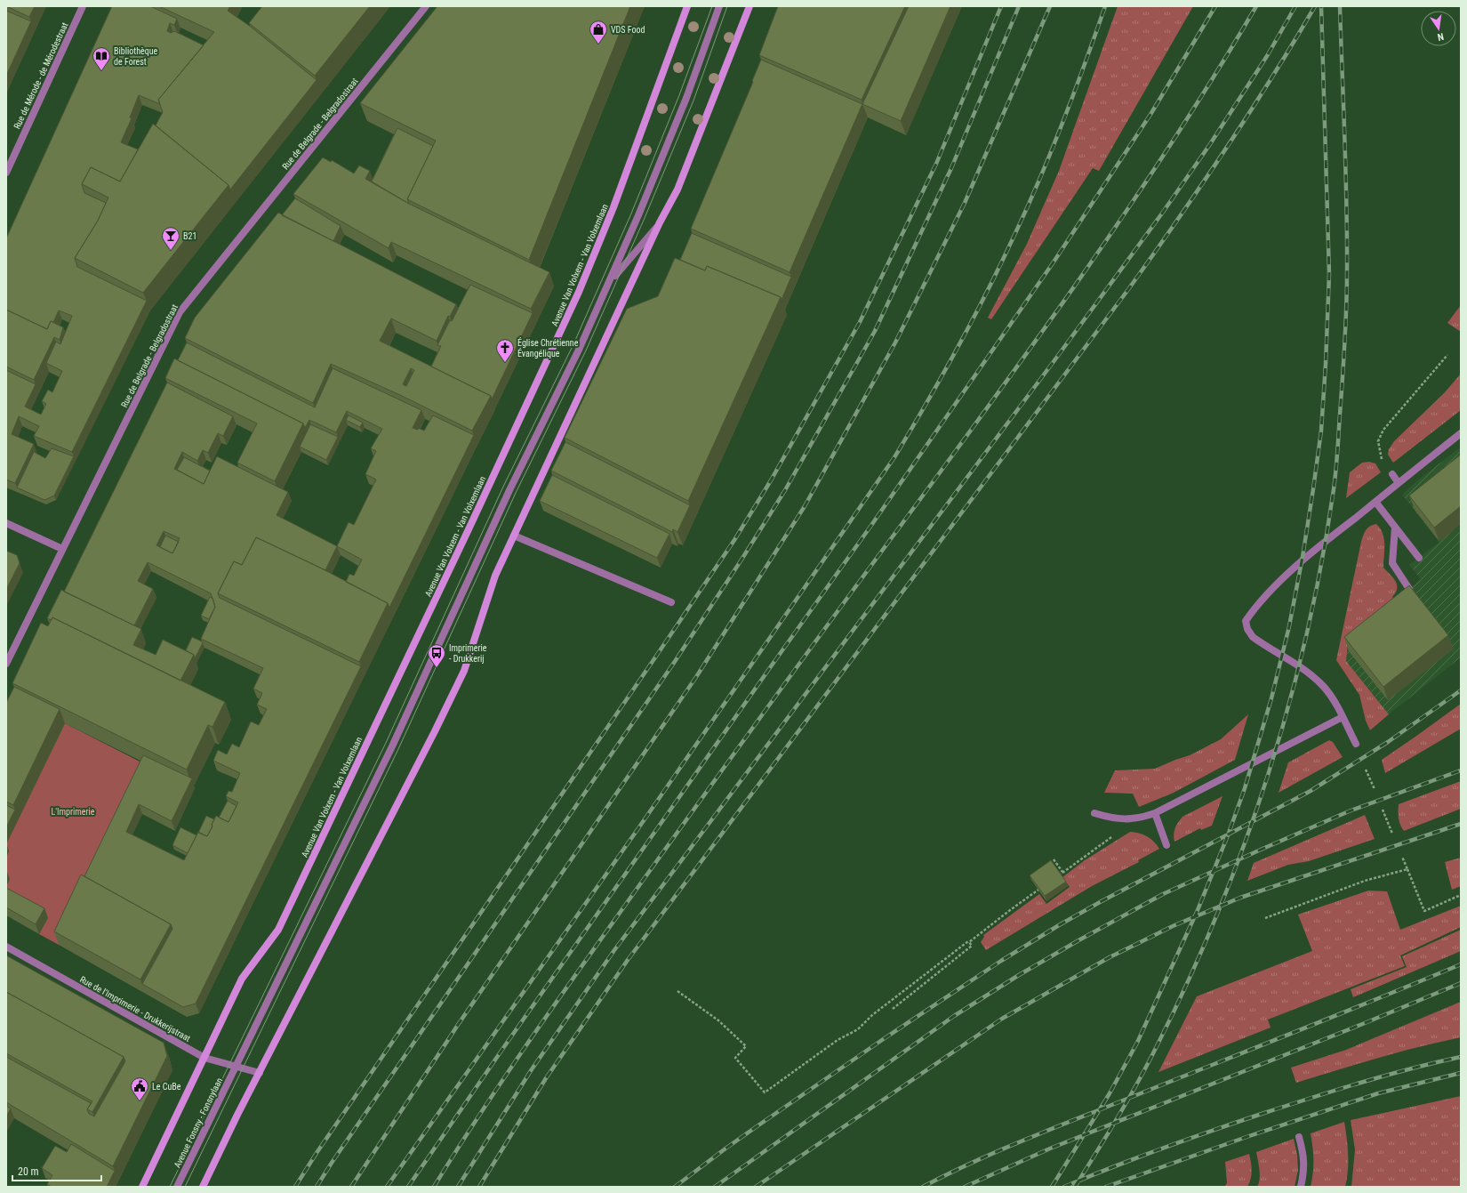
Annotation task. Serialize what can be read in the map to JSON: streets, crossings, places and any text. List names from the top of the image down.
{
  "streets": {
    "main road": ["Avenue Van Volxem - Van Volxemlaan"],
    "street": [
      "Rue de Mérode - de Mérodestraat",
      "Rue de Belgrade - Belgradostraat",
      "Rue de l'Imprimerie - Drukkerijstraat",
      "Avenue Fonsny - Fonsnylaan"
    ]
  },
  "crossings": [
    ["Avenue Van Volxem - Van Volxemlaan", "Rue de l'Imprimerie - Drukkerijstraat"],
    ["Rue de l'Imprimerie - Drukkerijstraat", "Avenue Fonsny - Fonsnylaan"]
  ],
  "parks": ["L'Imprimerie"],
  "places": {
    "shop": ["VDS Food"],
    "library": ["Bibliothèque de Forest"],
    "bar": ["B21"],
    "church": ["Église Chrétienne Évangélique"],
    "bus stop": ["Imprimerie - Drukkerij"],
    "public building": ["Le CuBe"]
  },
  "scale_bar": "20 m",
  "north": "bottom"
}
